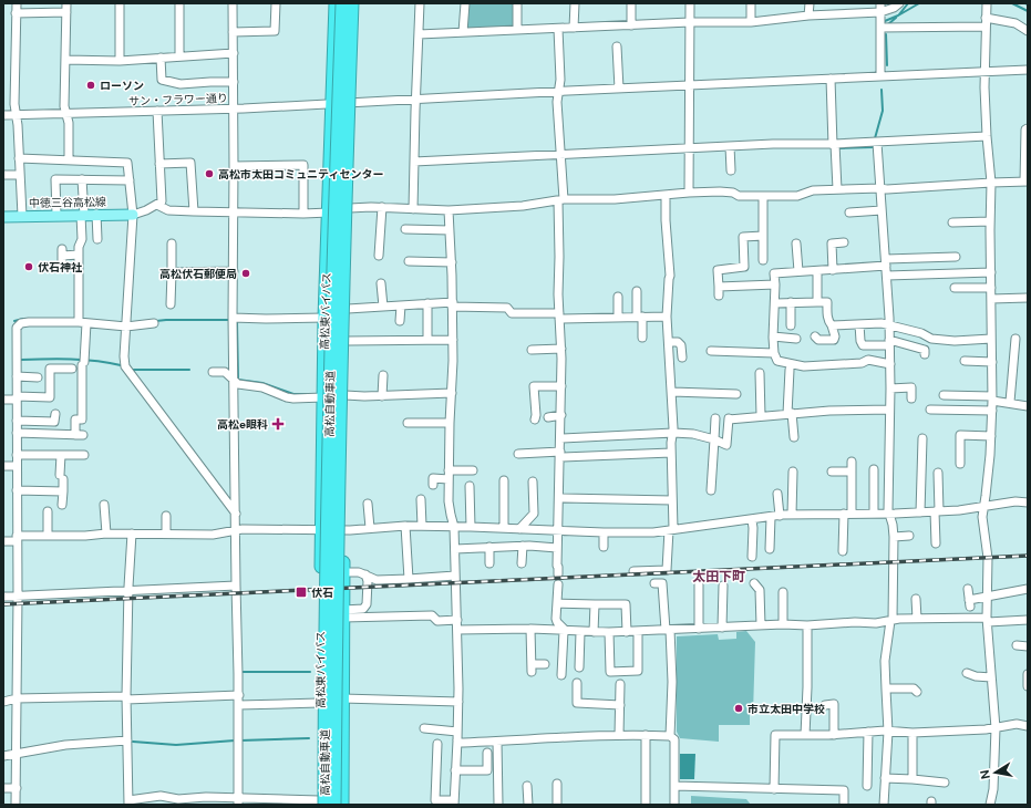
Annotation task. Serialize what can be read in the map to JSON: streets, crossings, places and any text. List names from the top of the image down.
{
  "streets": {
    "highway": ["高松東バイパス", "高松自動車道"],
    "main road": ["中徳三谷高松線"],
    "street": ["サン・フラワー通り"]
  },
  "crossings": [
    ["サン・フラワー通り", "高松東バイパス"],
    ["高松東バイパス", "高松自動車道"]
  ],
  "districts": ["太田下町"],
  "places": {
    "other": [
      "ローソン",
      "高松市太田コミュニティセンター",
      "伏石神社",
      "高松伏石郵便局",
      "市立太田中学校"
    ],
    "health": ["高松e眼科"],
    "transit": ["伏石"]
  },
  "north": "left"
}
